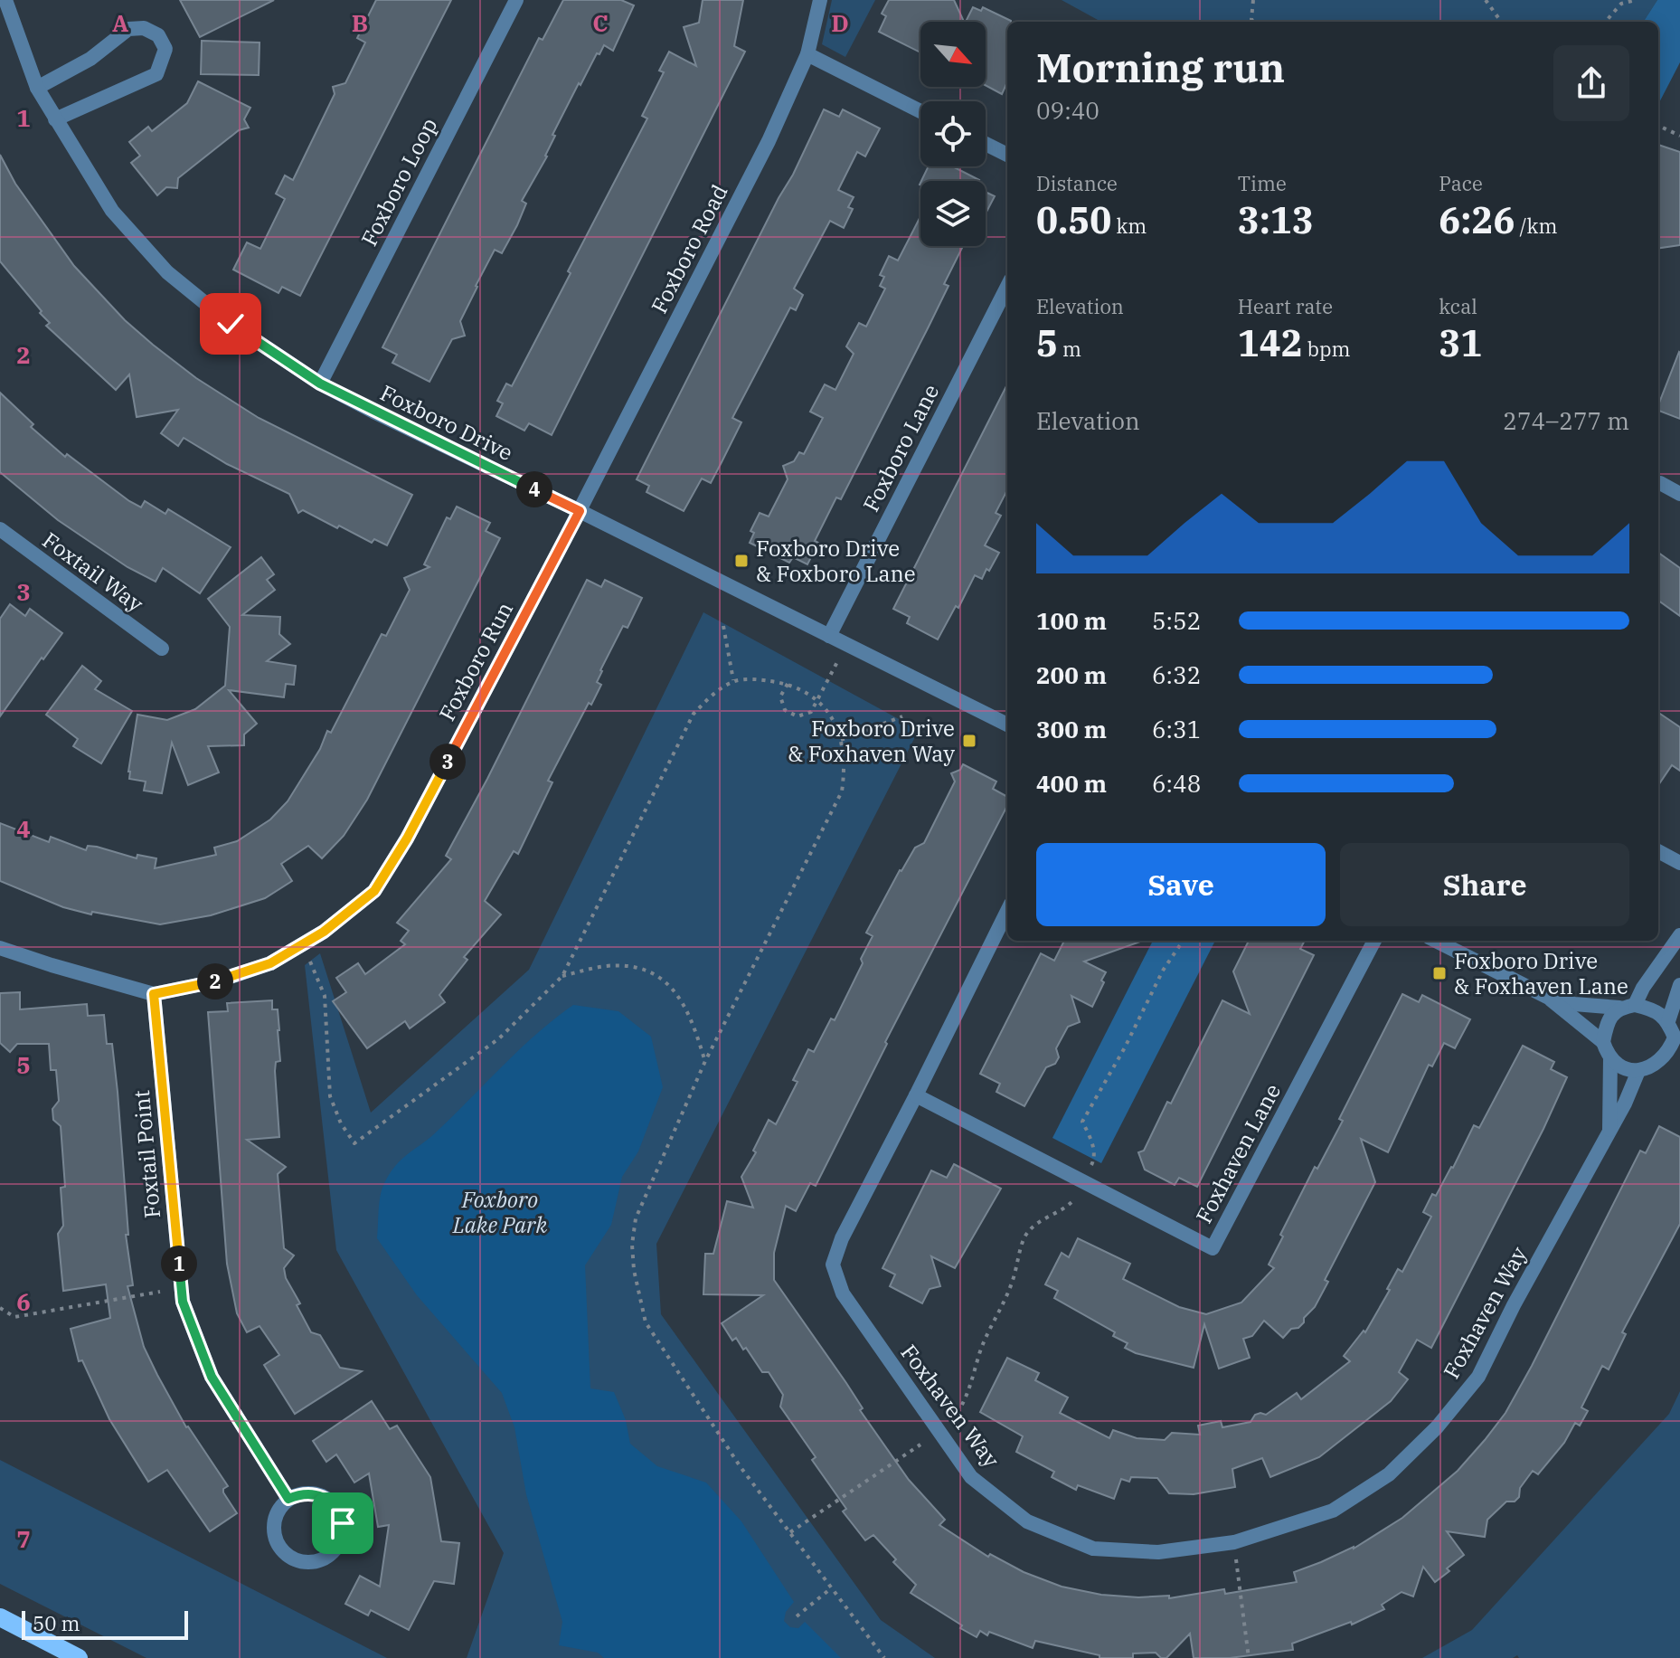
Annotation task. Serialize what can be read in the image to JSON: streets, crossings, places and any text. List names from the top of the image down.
{
  "streets": {
    "street": [
      "Foxboro Loop",
      "Foxboro Road",
      "Foxboro Drive",
      "Foxboro Lane",
      "Foxtail Way",
      "Foxboro Run",
      "Foxhaven Lane",
      "Foxtail Point",
      "Foxhaven Way"
    ]
  },
  "crossings": [
    ["Foxboro Loop", "Foxboro Drive"],
    ["Foxboro Road", "Foxboro Drive"],
    ["Foxboro Road", "Foxboro Run"],
    ["Foxboro Drive", "Foxboro Lane"],
    ["Foxboro Drive", "Foxboro Run"],
    ["Foxboro Run", "Foxtail Point"],
    ["Foxhaven Lane", "Foxhaven Way"]
  ],
  "parks": ["Foxboro Lake Park"],
  "places": {
    "transit": ["Foxboro Drive & Foxboro Lane", "Foxboro Drive & Foxhaven Way", "Foxboro Drive & Foxhaven Lane"]
  },
  "scale_bar": "50 m",
  "north": "bottom right",
  "page": {
    "heading": ["Morning run", "09:40"],
    "stats": [
      ["Distance", "0.50 km"],
      ["Time", "3:13"],
      ["Pace", "6:26 /km"],
      ["Elevation", "5 m"],
      ["Heart rate", "142 bpm"],
      ["kcal", "31"]
    ],
    "chart": ["Elevation", "274–277 m"],
    "pins": [
      "4",
      "3",
      "2",
      "1"
    ],
    "list": [
      {
        "name": "100 m",
        "note": "5:52"
      },
      {
        "name": "200 m",
        "note": "6:32"
      },
      {
        "name": "300 m",
        "note": "6:31"
      },
      {
        "name": "400 m",
        "note": "6:48"
      }
    ],
    "buttons": ["Save", "Share"],
    "scale": "50 m"
  },
  "grid": {
    "columns": [
      "A",
      "B",
      "C",
      "D"
    ],
    "rows": [
      "1",
      "2",
      "3",
      "4",
      "5",
      "6",
      "7"
    ]
  }
}
